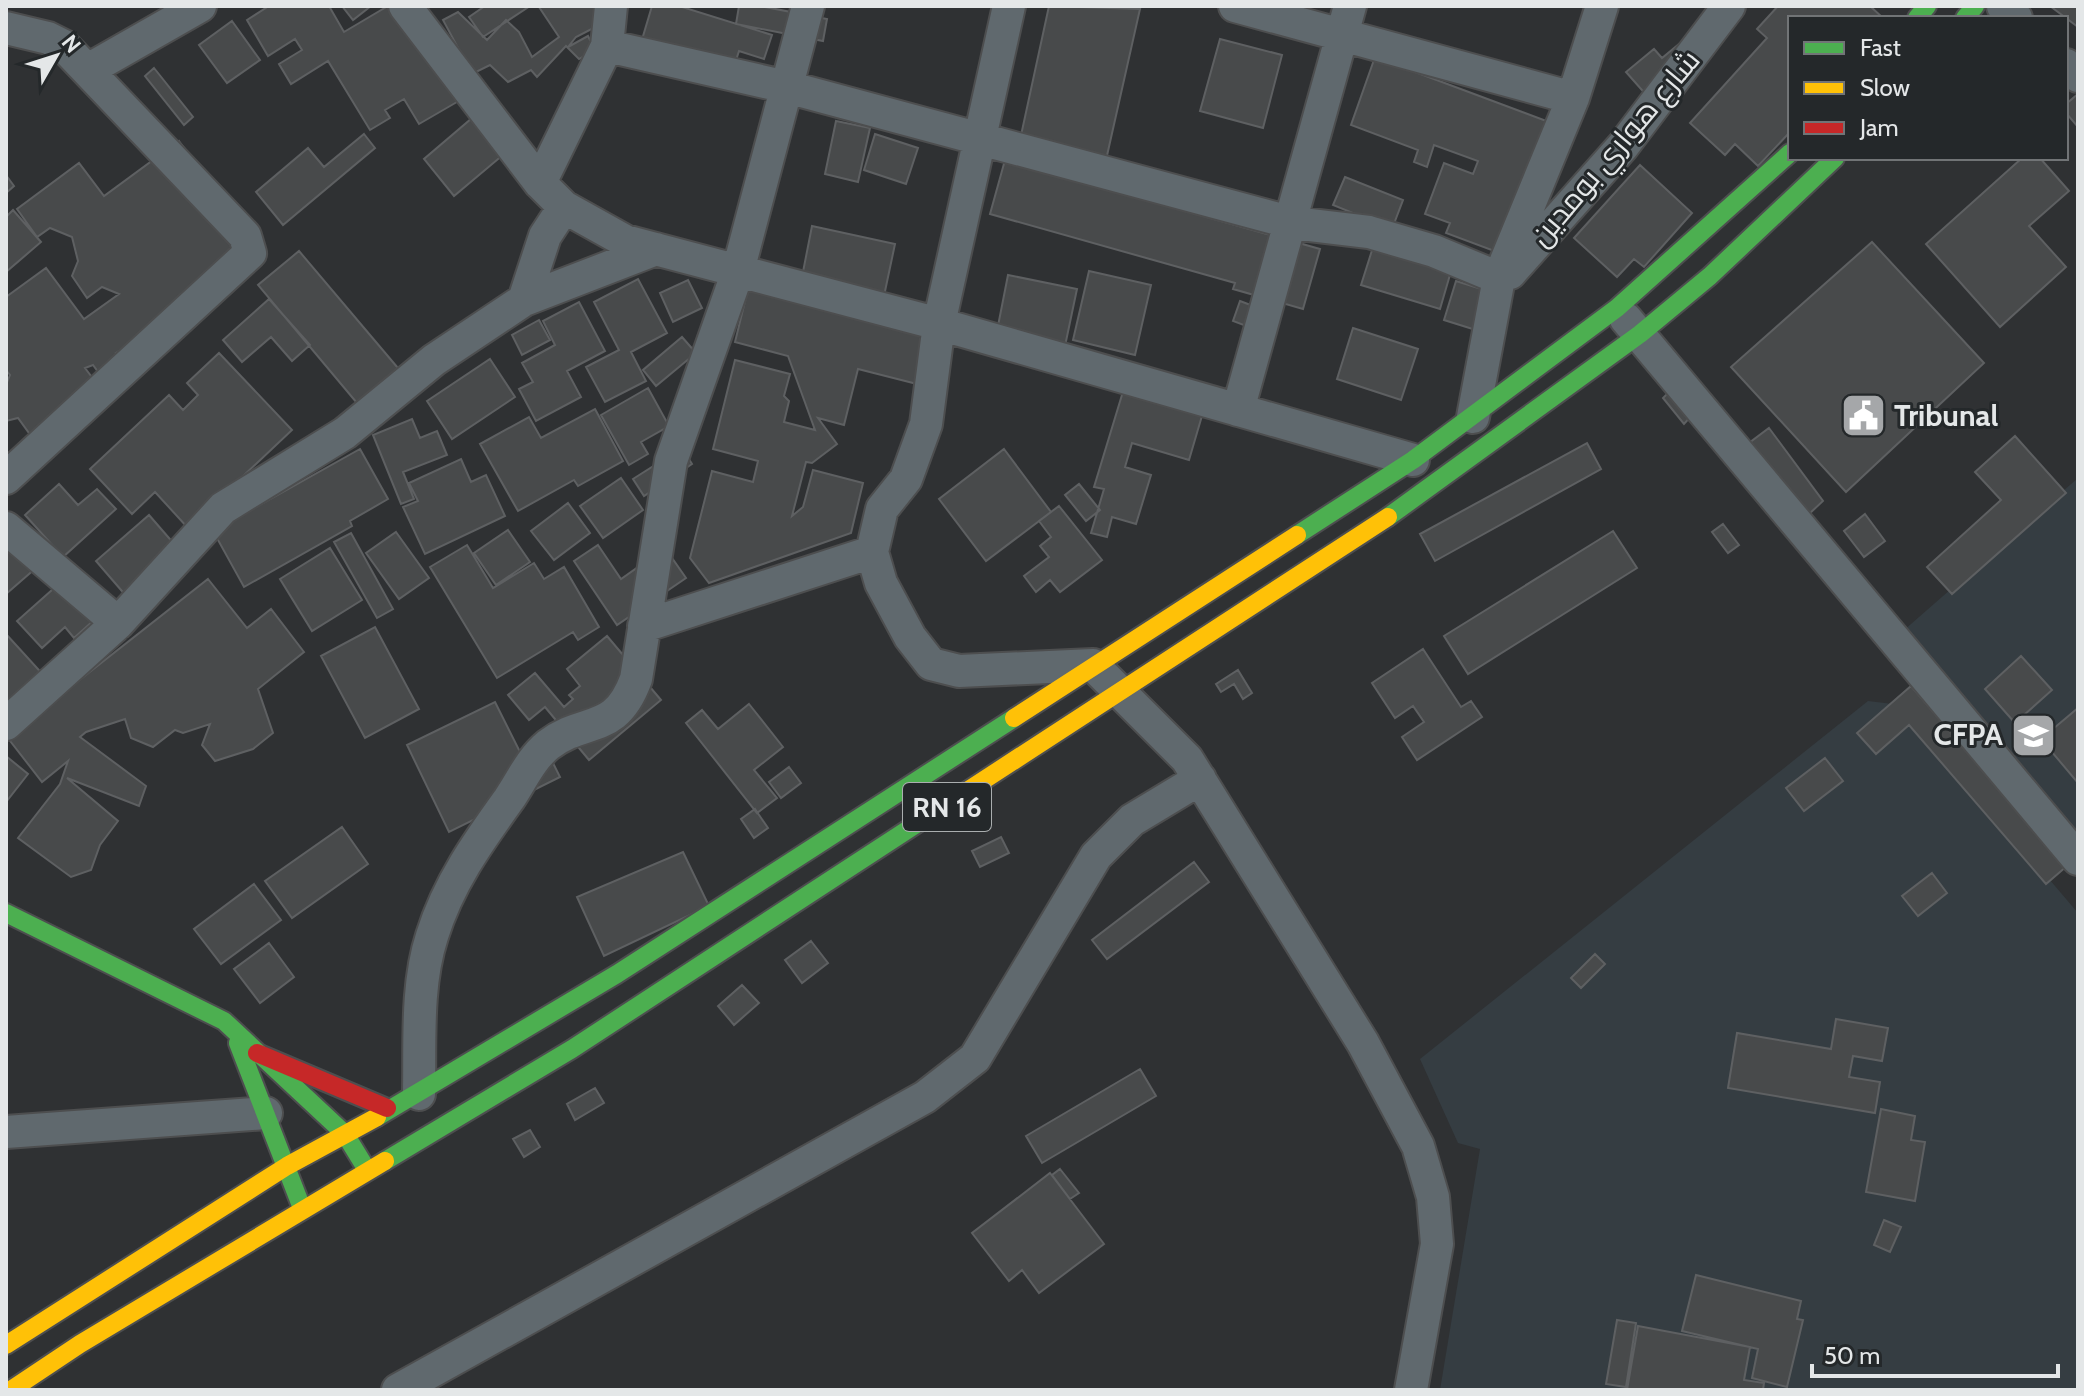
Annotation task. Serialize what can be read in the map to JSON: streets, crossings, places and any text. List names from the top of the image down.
{
  "streets": {
    "main road": ["RN 16"],
    "street": ["شارع هواري بومدين"]
  },
  "places": {
    "public building": ["Tribunal"],
    "school or university": ["CFPA"]
  },
  "legend": ["Fast", "Slow", "Jam"],
  "scale_bar": "50 m",
  "north": "top right"
}
